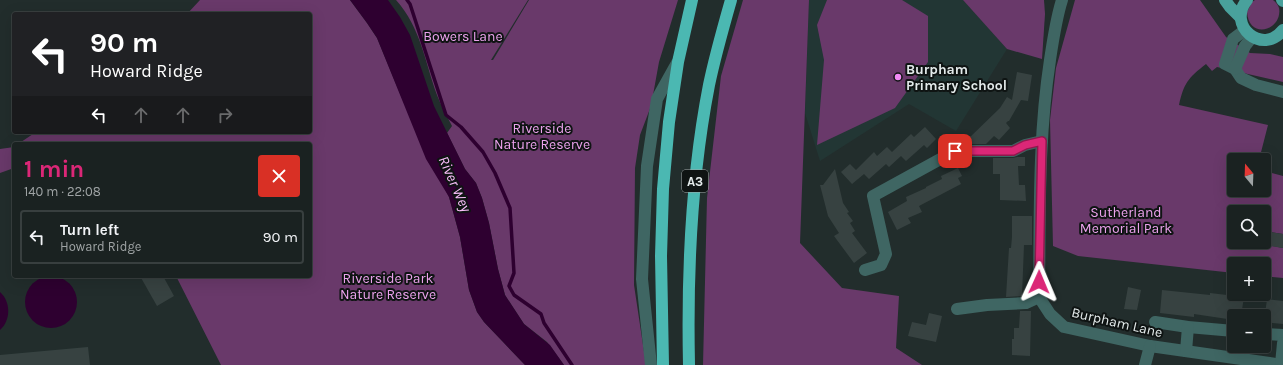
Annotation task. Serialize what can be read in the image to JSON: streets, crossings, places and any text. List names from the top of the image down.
{
  "streets": {
    "highway": ["A3"],
    "street": ["Burpham Lane"]
  },
  "water": ["River Wey"],
  "parks": [
    "Bowers Lane",
    "Riverside Nature Reserve",
    "Sutherland Memorial Park",
    "Riverside Park Nature Reserve"
  ],
  "places": ["Burpham Primary School"],
  "north": "top",
  "page": {
    "turn": ["90 m", "Howard Ridge"],
    "heading": ["1 min", "140 m · 22:08"],
    "map_buttons": ["+", "−"],
    "list": [
      {
        "name": "Turn left",
        "note": "Howard Ridge",
        "value": "90 m"
      }
    ]
  }
}
